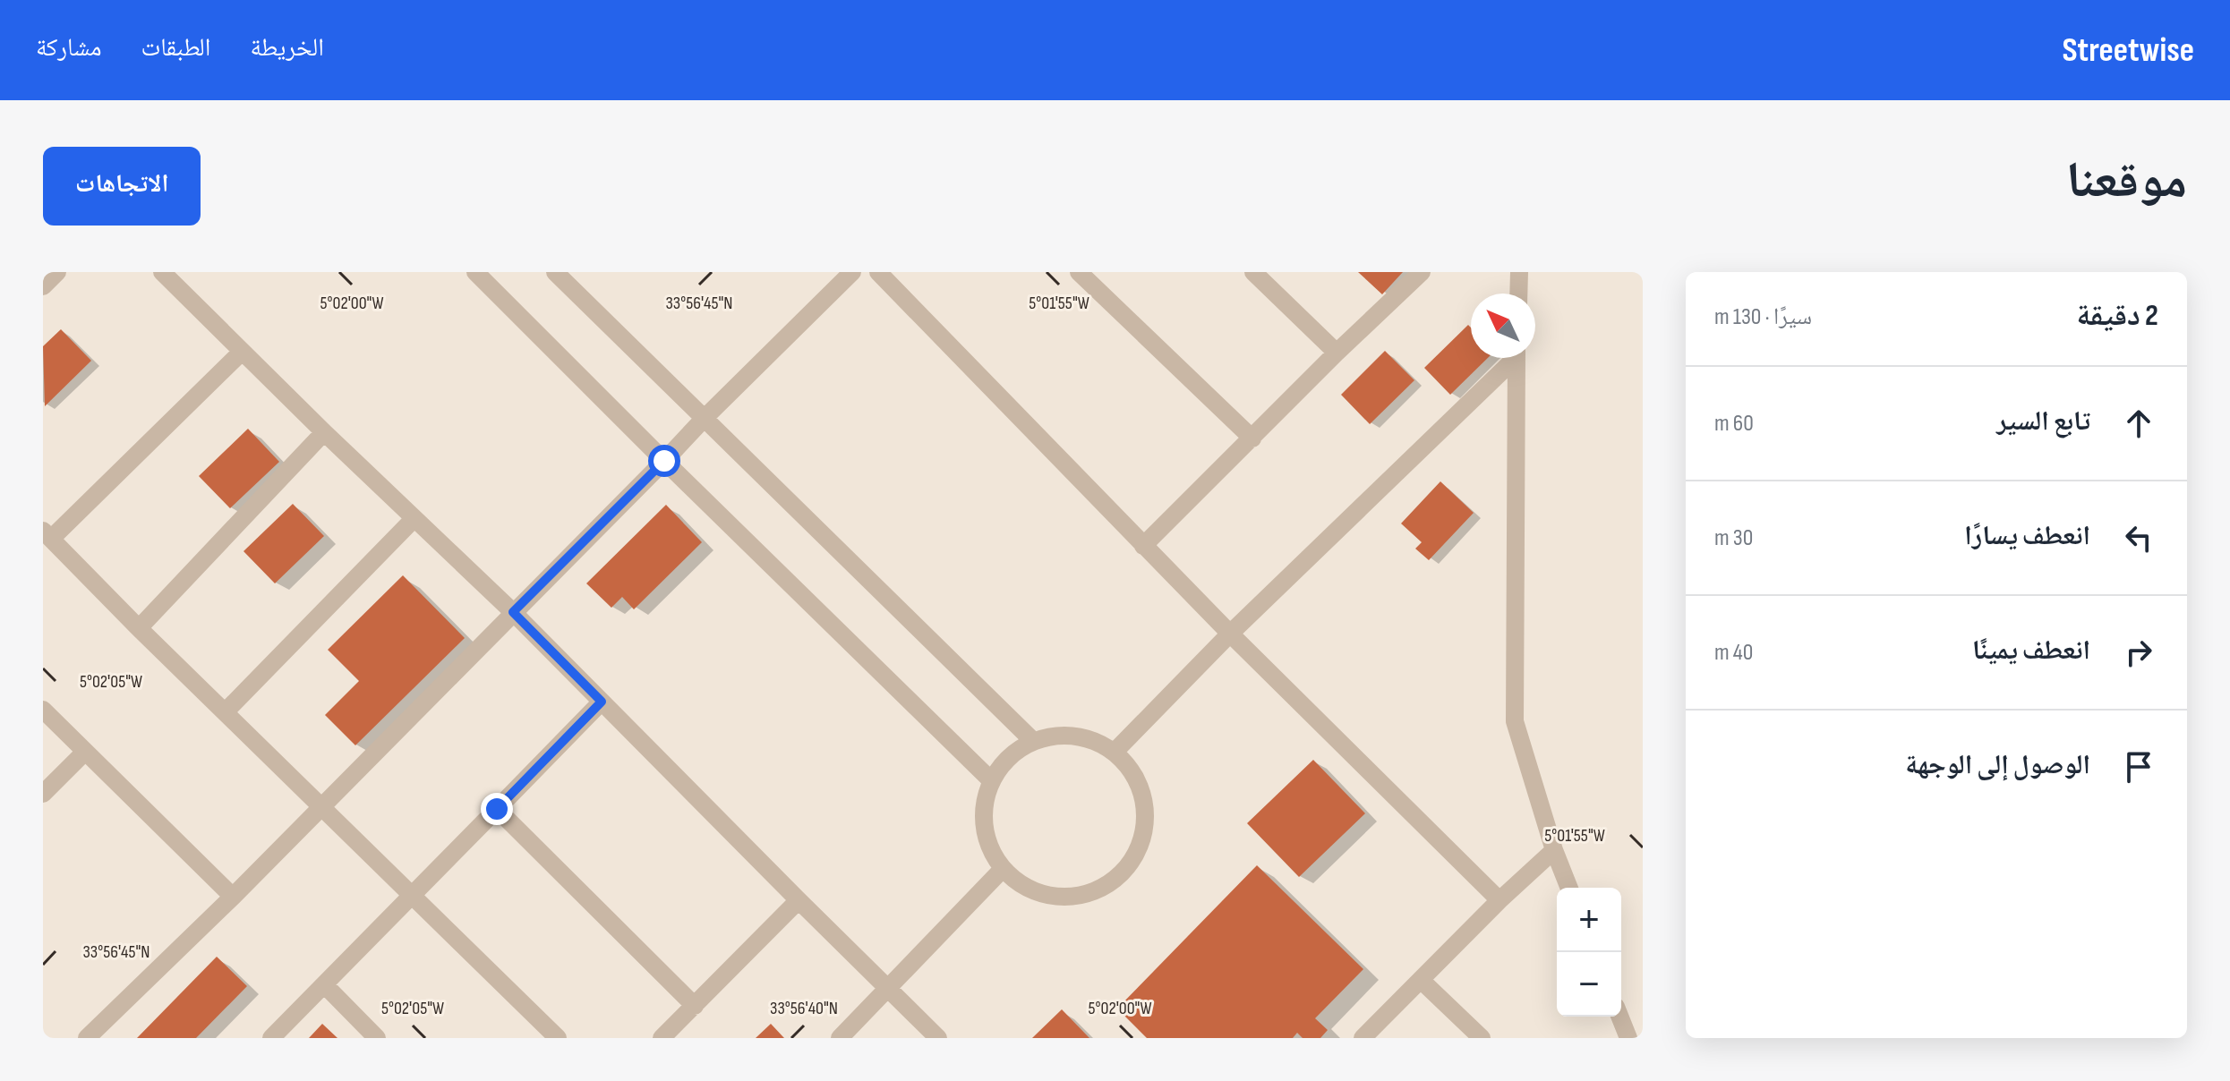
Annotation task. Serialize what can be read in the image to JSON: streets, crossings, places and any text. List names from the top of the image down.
{
  "north": "top left",
  "page": {
    "header": "Streetwise",
    "nav": ["الخريطة", "الطبقات", "مشاركة"],
    "title": "موقعنا",
    "buttons": "الاتجاهات",
    "heading": ["2 دقيقة", "سيرًا · 130 m"],
    "list": [
      ["تابع السير", "60 m"],
      ["انعطف يسارًا", "30 m"],
      ["انعطف يمينًا", "40 m"],
      "الوصول إلى الوجهة"
    ],
    "map_buttons": ["+", "−"]
  },
  "coordinates": [
    "5°02'00\"W",
    "5°01'55\"W",
    "33°56'45\"N",
    "5°02'05\"W",
    "33°56'40\"N"
  ]
}
